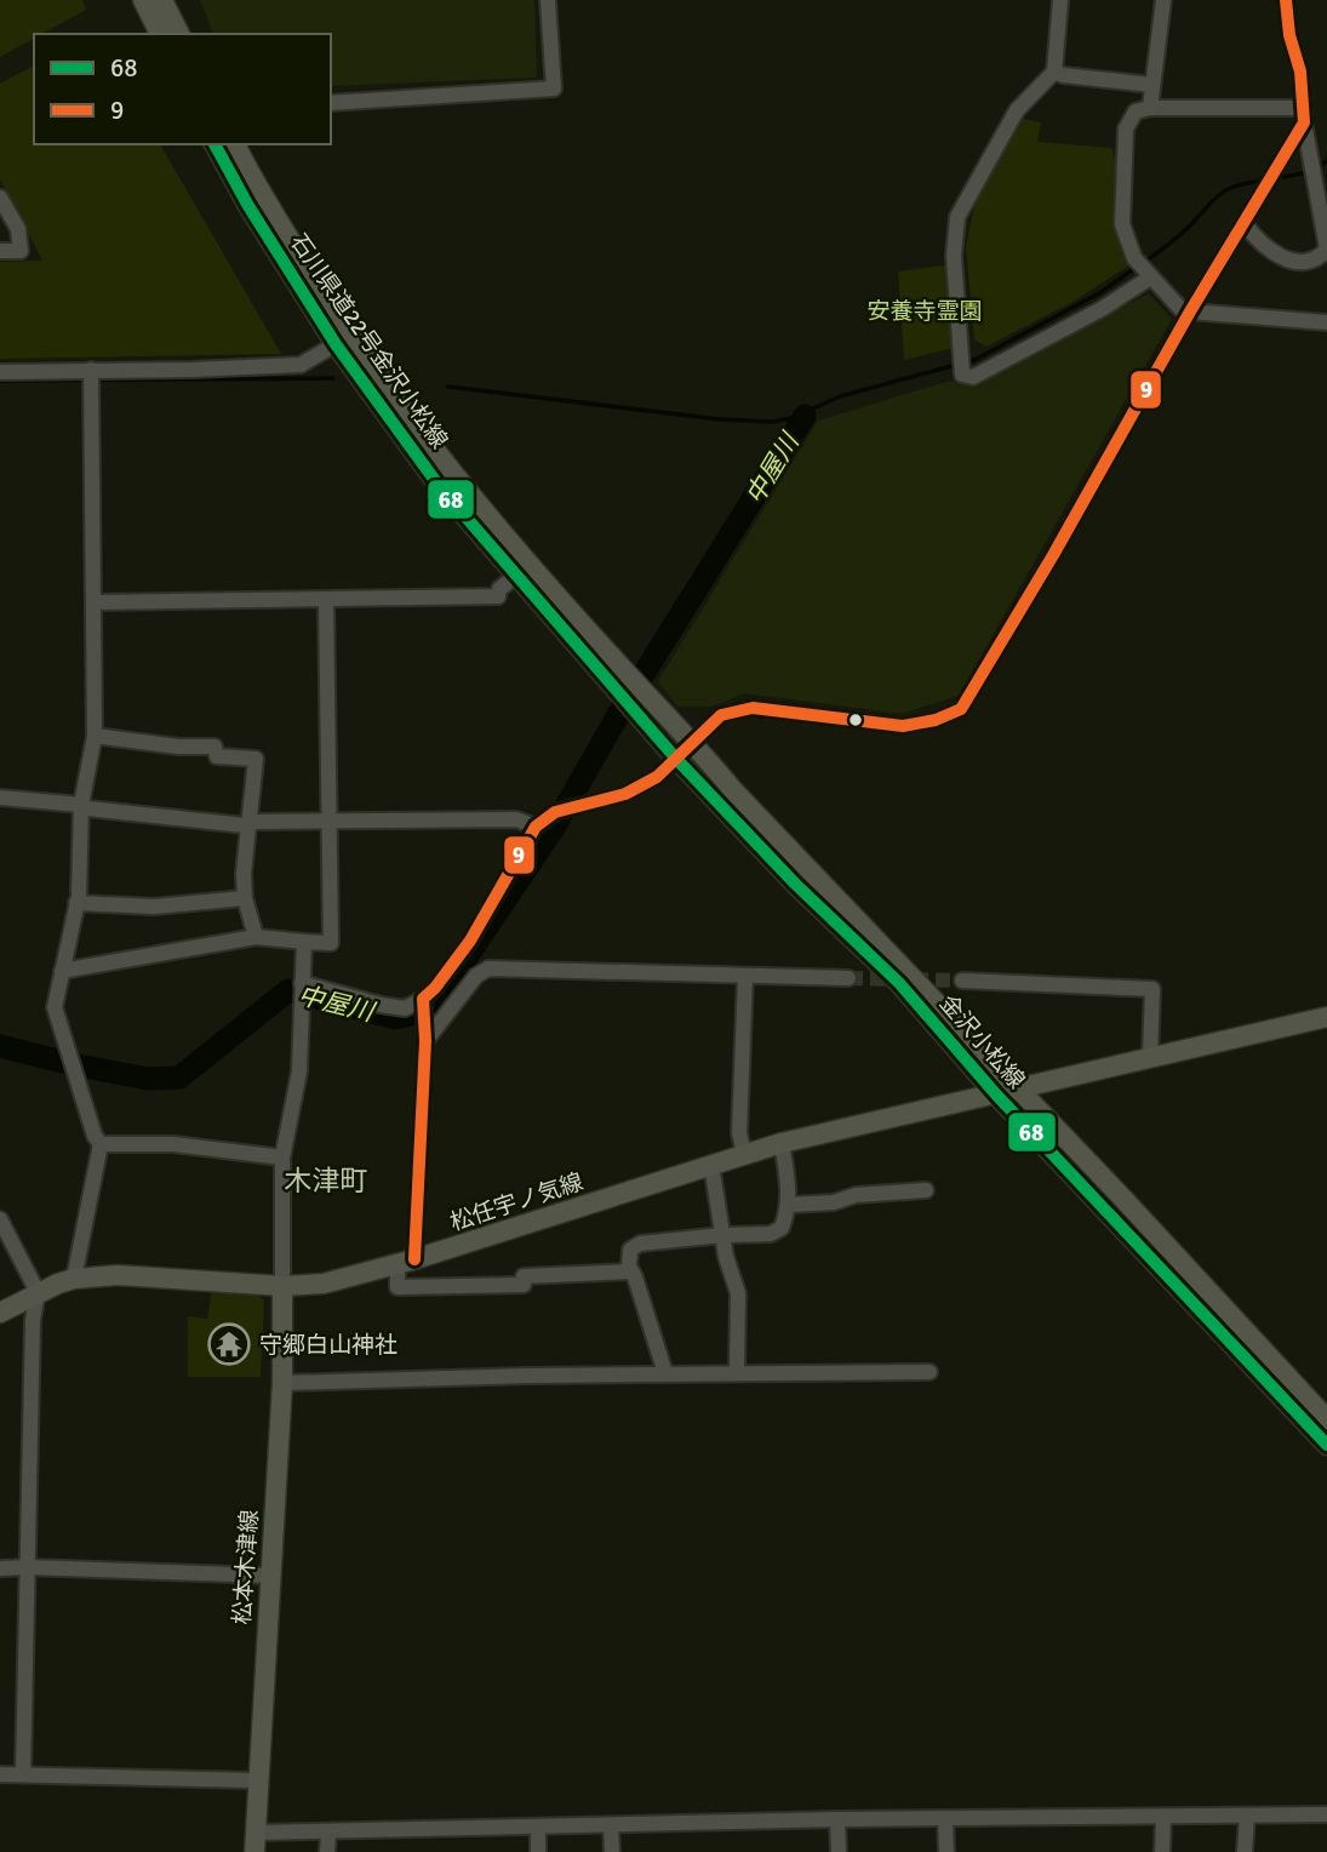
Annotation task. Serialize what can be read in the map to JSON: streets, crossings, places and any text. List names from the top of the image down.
{
  "streets": {
    "main road": [
      "石川県道22号金沢小松線",
      "金沢小松線",
      "松任宇ノ気線",
      "松本木津線"
    ]
  },
  "crossings": [
    ["石川県道22号金沢小松線", "金沢小松線"],
    ["金沢小松線", "松任宇ノ気線"],
    ["松任宇ノ気線", "松本木津線"]
  ],
  "districts": ["木津町"],
  "water": ["中屋川"],
  "parks": ["安養寺霊園"],
  "places": {
    "temple": ["守郷白山神社"]
  },
  "lines": ["transit line 9", "transit line 68"],
  "legend": ["68", "9"]
}
